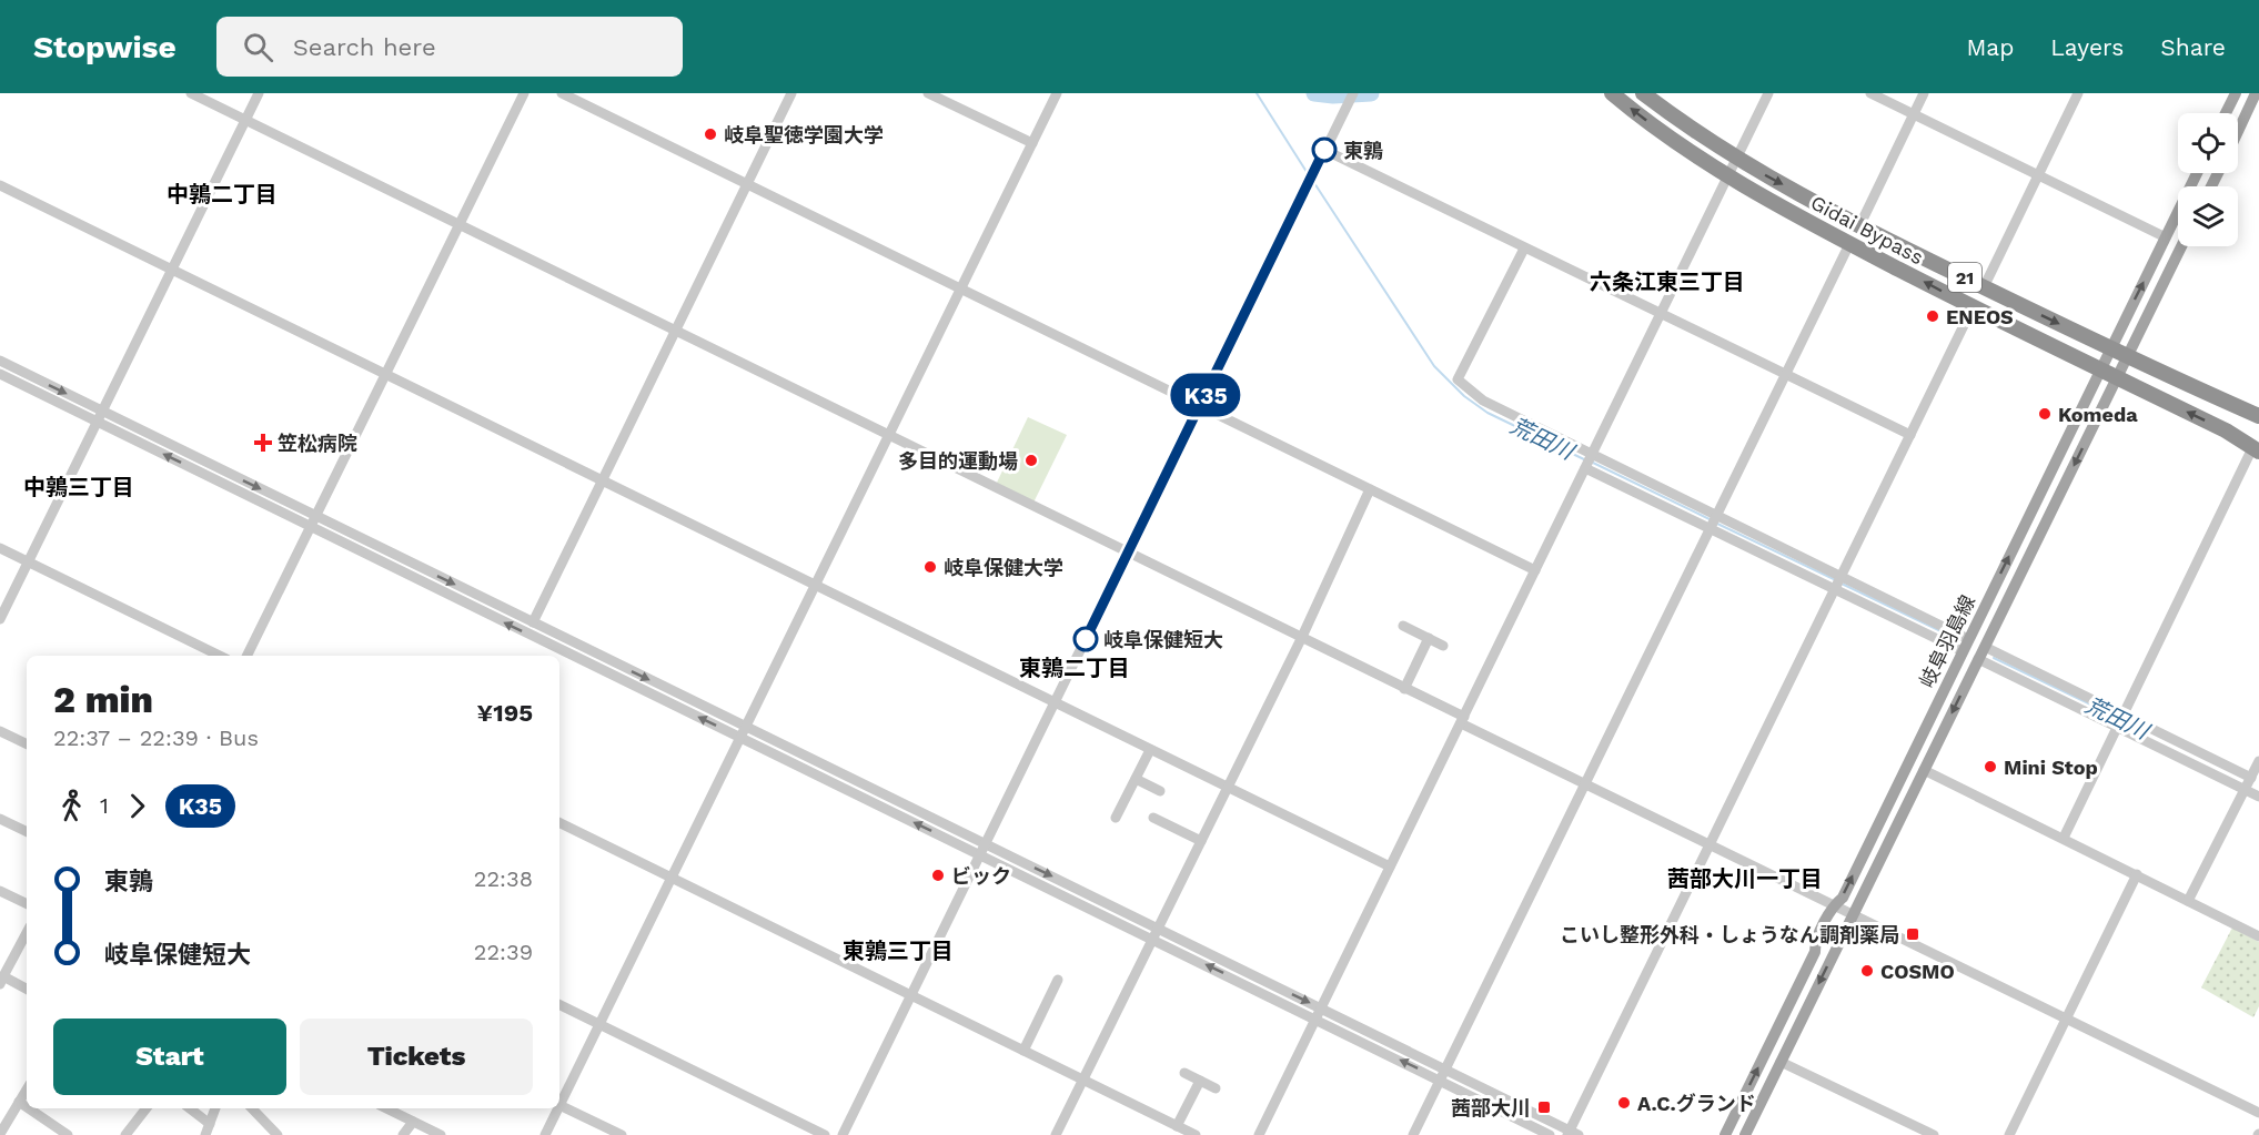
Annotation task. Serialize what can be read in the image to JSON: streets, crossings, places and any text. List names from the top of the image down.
{
  "streets": {
    "highway": ["Gidai Bypass", "21"],
    "main road": ["岐阜羽島線"]
  },
  "crossings": [
    ["Gidai Bypass", "岐阜羽島線"]
  ],
  "districts": [
    "中鶉二丁目",
    "六条江東三丁目",
    "中鶉三丁目",
    "東鶉二丁目",
    "茜部大川一丁目",
    "東鶉三丁目"
  ],
  "water": ["荒田川"],
  "places": {
    "other": [
      "岐阜聖徳学園大学",
      "東鶉",
      "ENEOS",
      "Komeda",
      "多目的運動場",
      "岐阜保健大学",
      "岐阜保健短大",
      "Mini Stop",
      "ビック",
      "COSMO",
      "A.C.グランド"
    ],
    "health": ["笠松病院"],
    "transit": ["こいし整形外科・しょうなん調剤薬局", "茜部大川"]
  },
  "lines": ["bus line K35"],
  "page": {
    "header": "Stopwise",
    "search": "Search here",
    "nav": ["Map", "Layers", "Share"],
    "on_map": "K35",
    "heading": ["2 min", "22:37 – 22:39 · Bus", "¥195"],
    "legs": ["1", "K35"],
    "list": [
      {
        "name": "東鶉",
        "value": "22:38"
      },
      {
        "name": "岐阜保健短大",
        "value": "22:39"
      }
    ],
    "buttons": ["Start", "Tickets"]
  }
}
